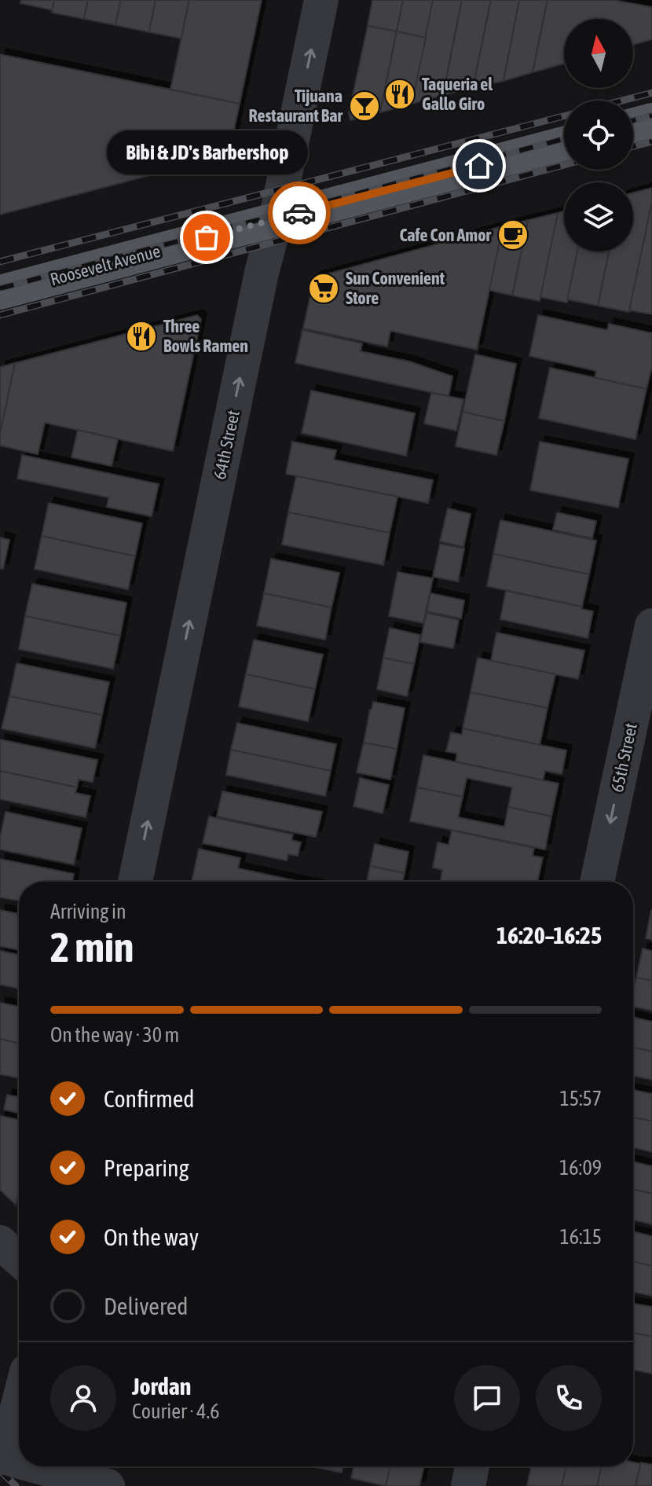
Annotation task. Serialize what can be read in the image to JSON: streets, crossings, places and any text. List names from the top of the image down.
{
  "streets": {
    "main road": ["Roosevelt Avenue"],
    "street": ["64th Street", "65th Street"]
  },
  "crossings": [
    ["Roosevelt Avenue", "64th Street"]
  ],
  "one_way": ["64th Street", "65th Street"],
  "places": {
    "restaurant": ["Taqueria el Gallo Giro", "Three Bowls Ramen"],
    "bar": ["Tijuana Restaurant Bar"],
    "cafe": ["Cafe Con Amor"],
    "other": ["Bibi & JD's Barbershop"],
    "supermarket": ["Sun Convenient Store"]
  },
  "north": "top",
  "page": {
    "bubble": "Bibi & JD's Barbershop",
    "heading": ["2 min", "Arriving in", "16:20–16:25"],
    "panel": ["Jordan", "Courier · 4.6"],
    "bar": "On the way · 30 m",
    "list": [
      ["Confirmed", "15:57"],
      ["Preparing", "16:09"],
      ["On the way", "16:15"],
      "Delivered"
    ]
  }
}
